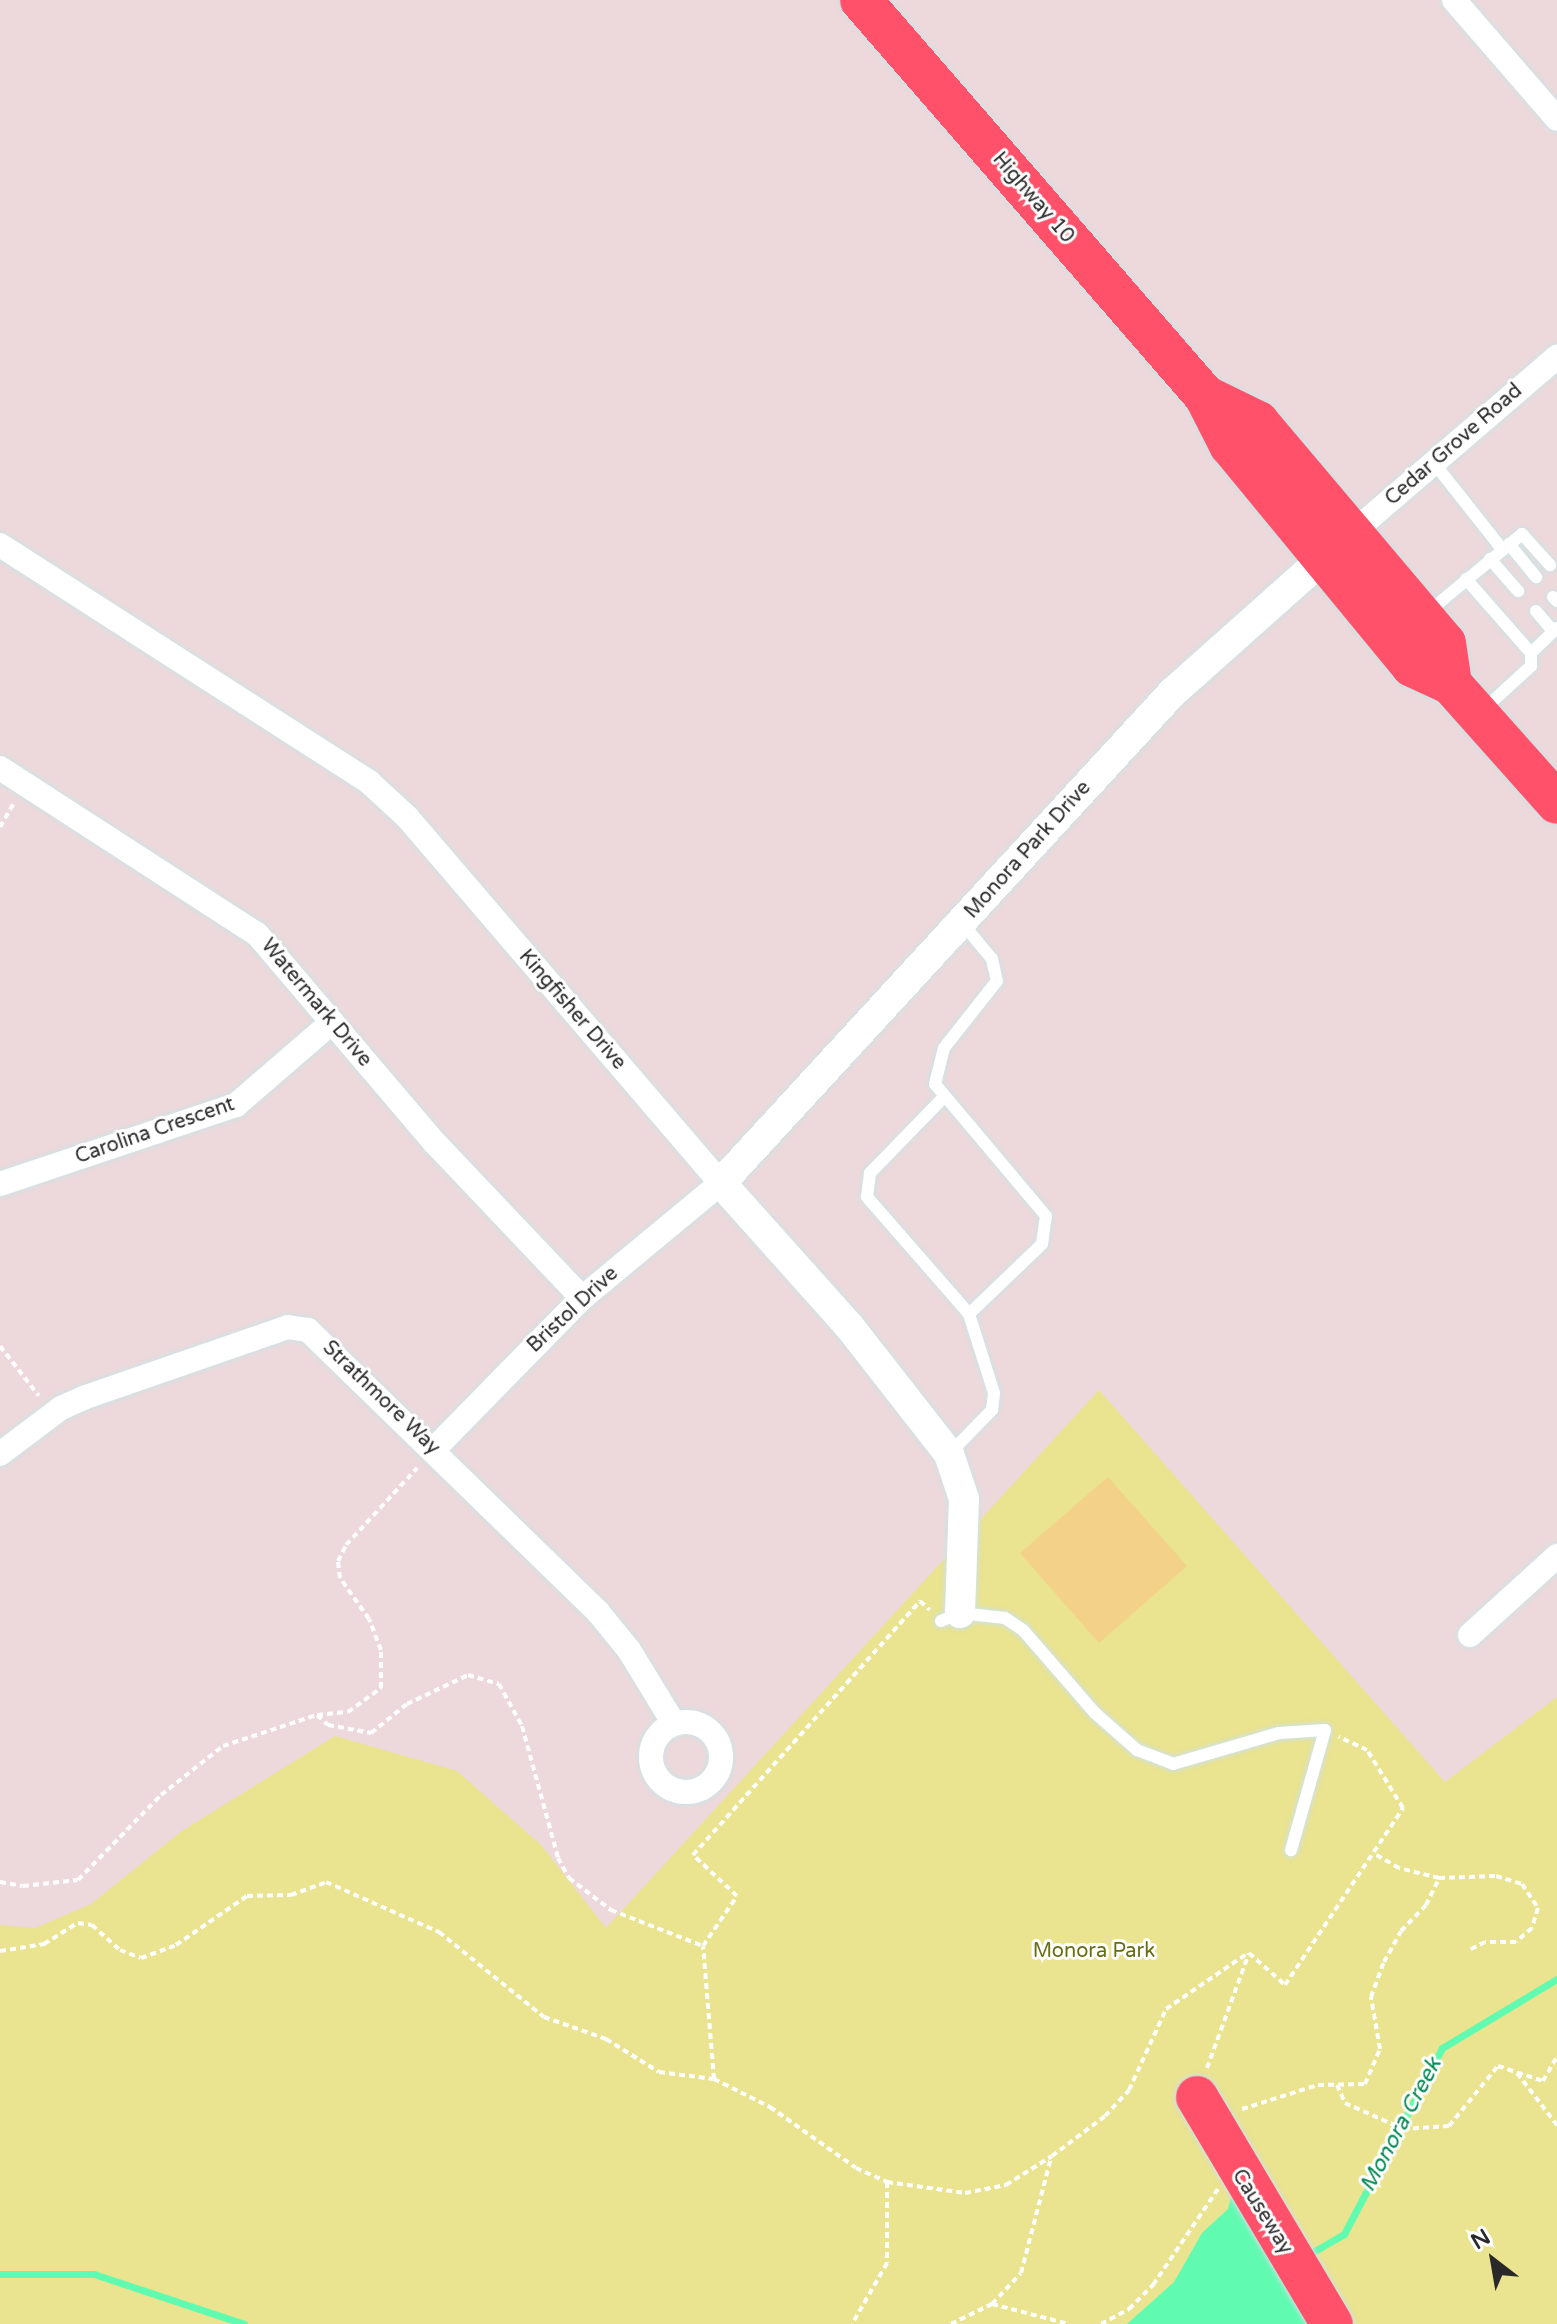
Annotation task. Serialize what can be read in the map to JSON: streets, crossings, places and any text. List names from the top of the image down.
{
  "streets": {
    "highway": ["Highway 10", "Causeway"],
    "street": [
      "Cedar Grove Road",
      "Monora Park Drive",
      "Watermark Drive",
      "Kingfisher Drive",
      "Carolina Crescent",
      "Bristol Drive",
      "Strathmore Way"
    ]
  },
  "crossings": [
    ["Highway 10", "Cedar Grove Road"],
    ["Highway 10", "Monora Park Drive"],
    ["Cedar Grove Road", "Monora Park Drive"],
    ["Monora Park Drive", "Kingfisher Drive"],
    ["Monora Park Drive", "Bristol Drive"],
    ["Watermark Drive", "Carolina Crescent"],
    ["Watermark Drive", "Bristol Drive"],
    ["Kingfisher Drive", "Bristol Drive"],
    ["Bristol Drive", "Strathmore Way"]
  ],
  "water": ["Monora Creek"],
  "parks": ["Monora Park"],
  "north": "top left"
}
